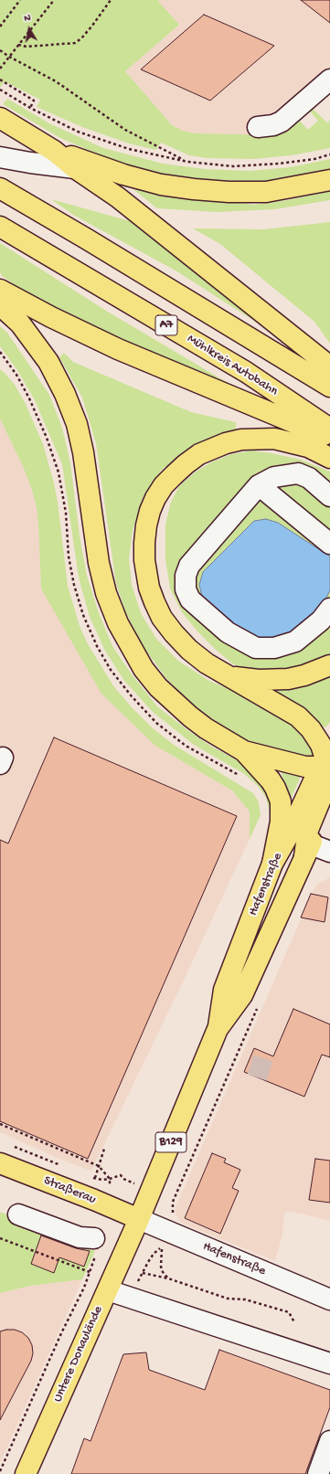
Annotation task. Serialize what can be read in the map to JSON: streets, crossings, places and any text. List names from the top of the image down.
{
  "streets": {
    "main road": [
      "A7",
      "Mühlkreis Autobahn",
      "Hafenstraße",
      "B129",
      "Straßerau",
      "Untere Donaulände"
    ]
  },
  "crossings": [
    ["Hafenstraße", "Straßerau"],
    ["Hafenstraße", "Untere Donaulände"],
    ["Straßerau", "Untere Donaulände"]
  ],
  "north": "top"
}
